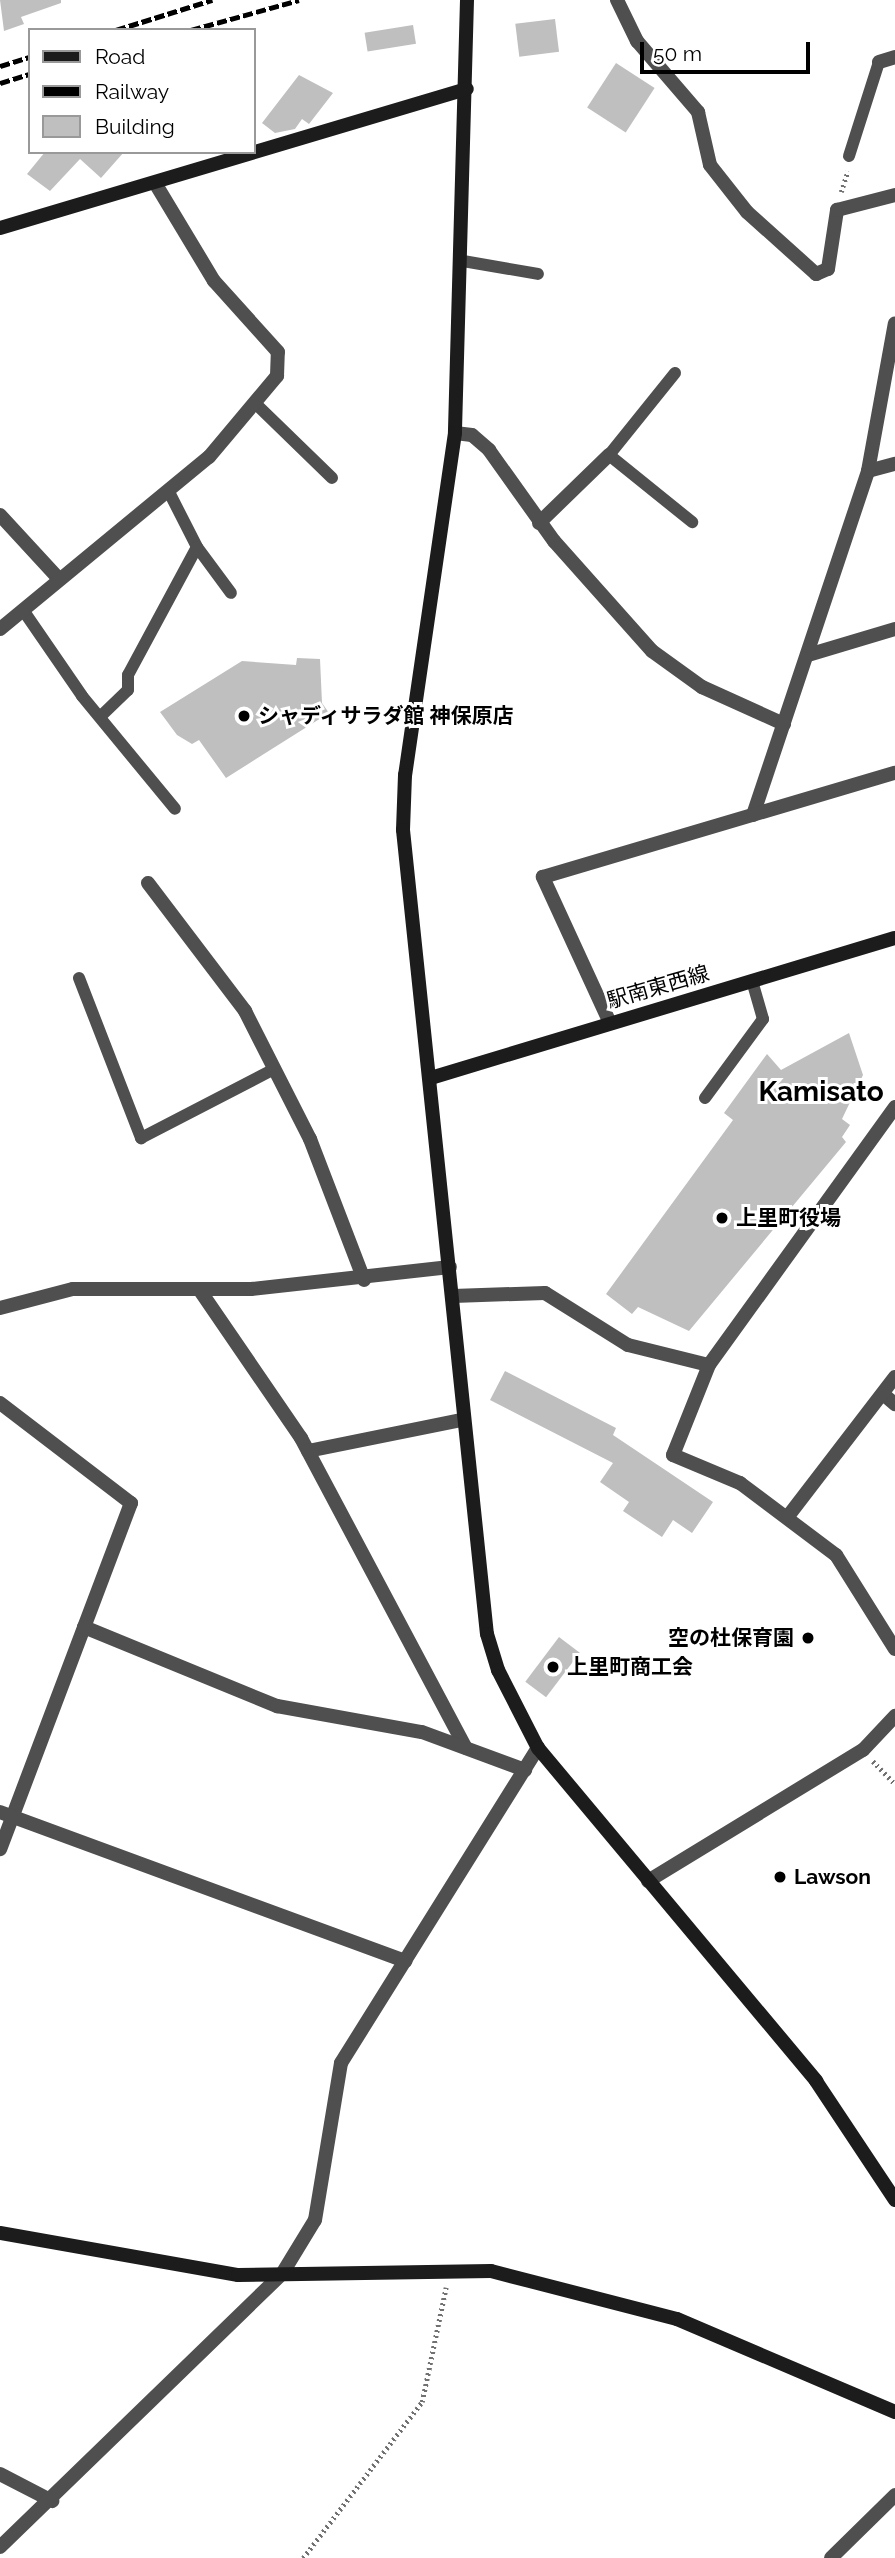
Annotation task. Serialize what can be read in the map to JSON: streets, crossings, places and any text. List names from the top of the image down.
{
  "streets": {
    "street": ["駅南東西線"]
  },
  "districts": ["Kamisato"],
  "places": [
    "シャディサラダ館 神保原店",
    "上里町役場",
    "空の杜保育園",
    "上里町商工会",
    "Lawson"
  ],
  "legend": ["Road", "Railway", "Building"],
  "scale_bar": "50 m"
}
